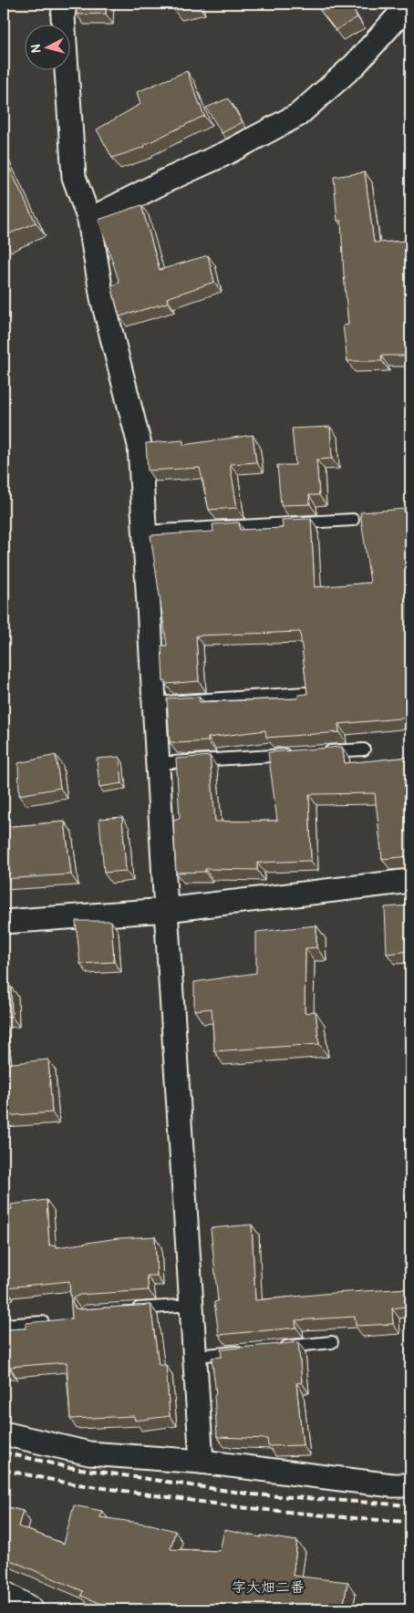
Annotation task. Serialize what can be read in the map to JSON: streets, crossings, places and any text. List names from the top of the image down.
{
  "districts": ["字大畑二番"],
  "north": "left"
}
